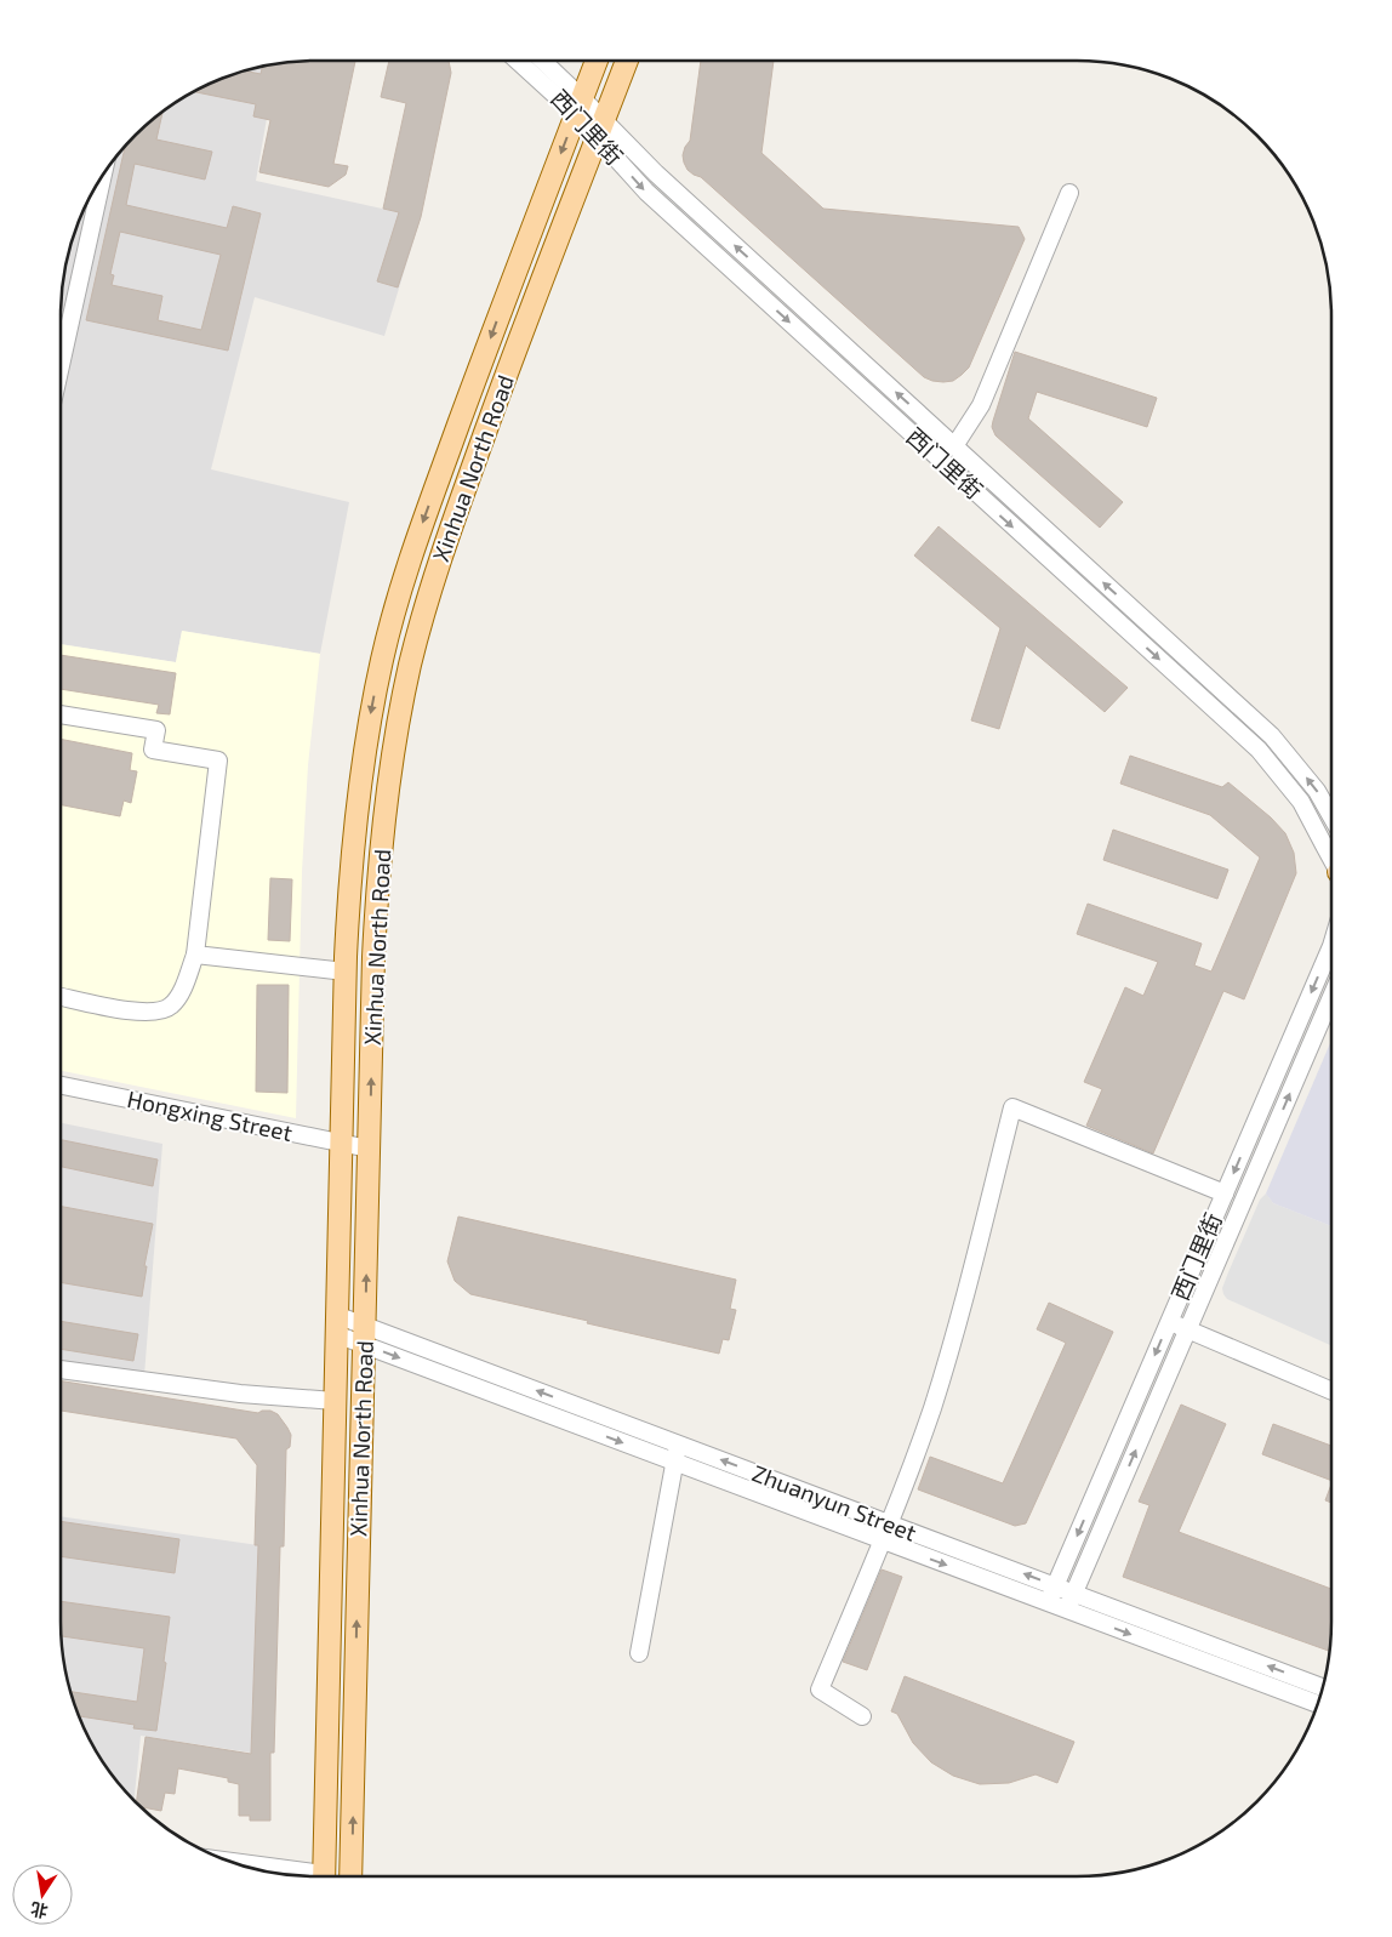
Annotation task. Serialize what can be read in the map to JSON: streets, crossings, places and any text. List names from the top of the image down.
{
  "streets": {
    "main road": ["Xinhua North Road"],
    "street": ["西门里街", "Hongxing Street", "Zhuanyun Street"]
  },
  "crossings": [
    ["西门里街", "Xinhua North Road"],
    ["西门里街", "Zhuanyun Street"],
    ["Xinhua North Road", "Hongxing Street"],
    ["Xinhua North Road", "Zhuanyun Street"]
  ],
  "north": "bottom"
}
